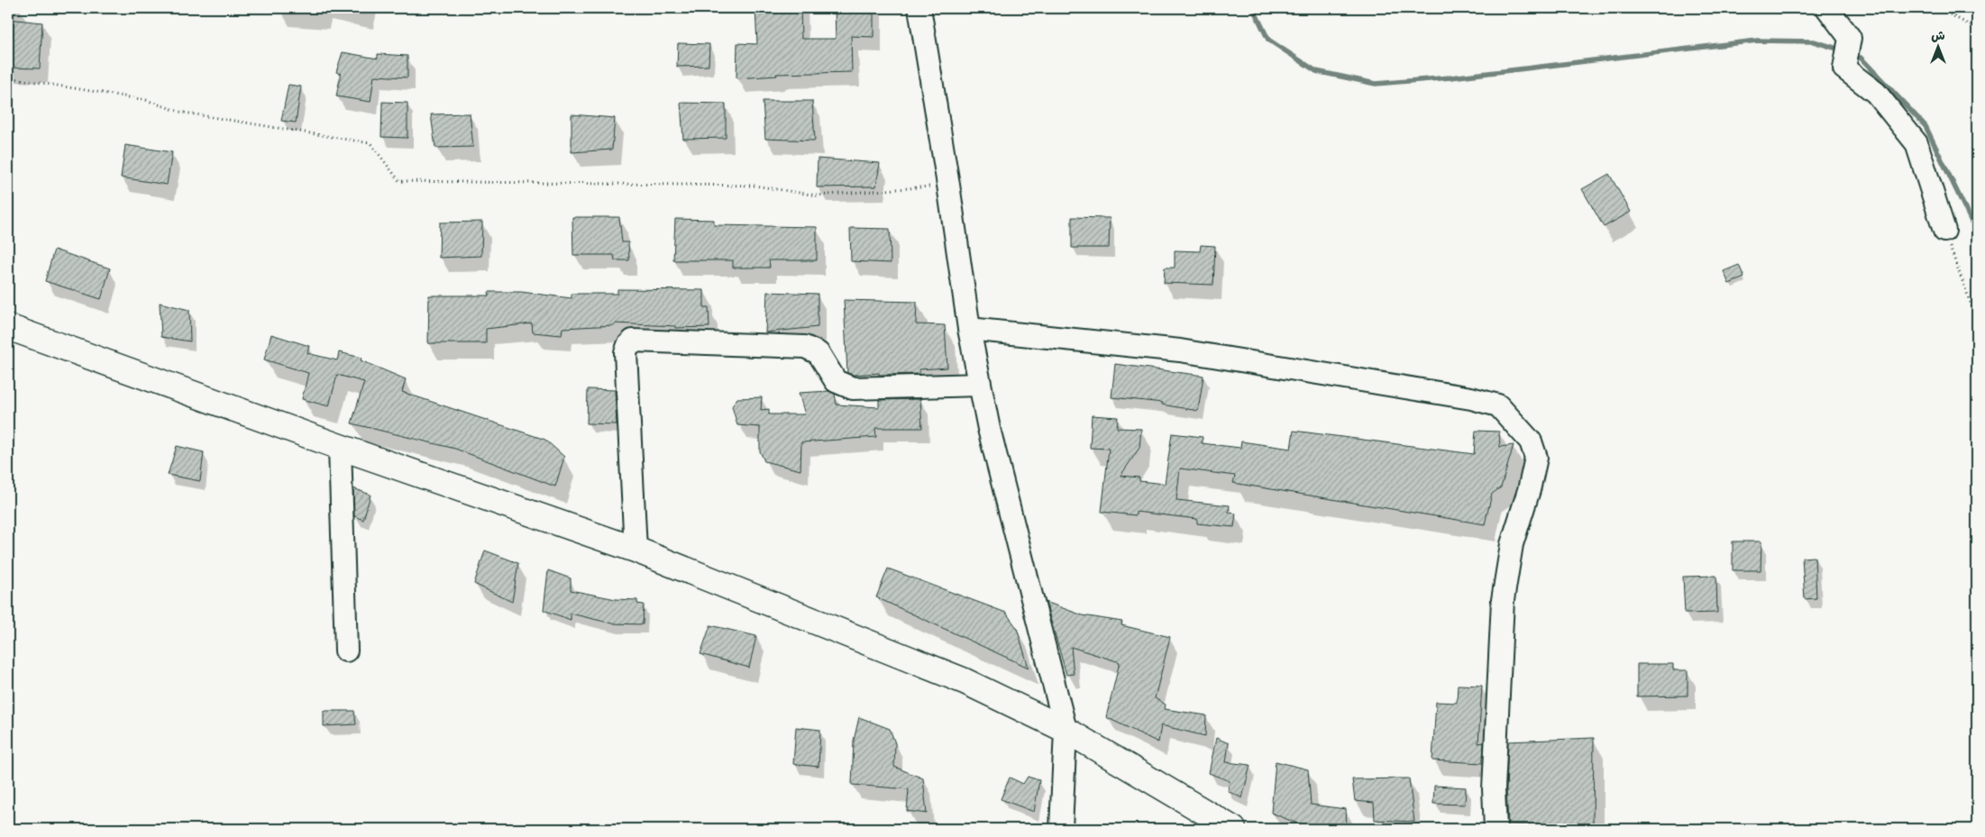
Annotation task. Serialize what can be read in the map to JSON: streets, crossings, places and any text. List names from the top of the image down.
{
  "north": "top"
}
